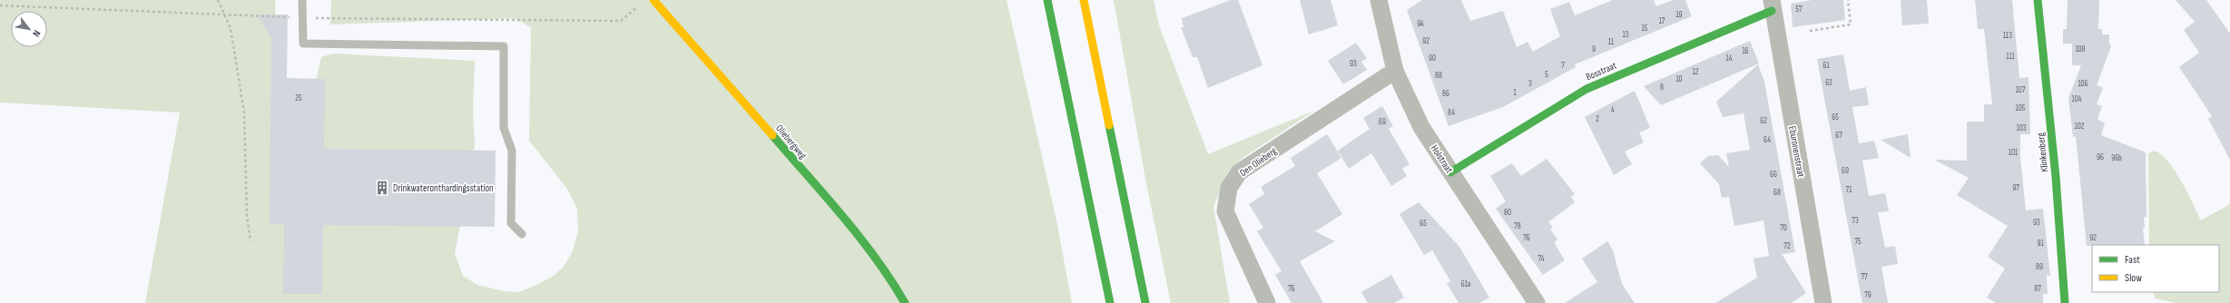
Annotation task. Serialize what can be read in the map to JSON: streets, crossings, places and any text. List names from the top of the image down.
{
  "streets": {
    "main road": ["Bosstraat", "Oliebergweg", "Klinkenberg"],
    "street": ["Eburonenstraat", "Holstraat", "Den Olieberg"]
  },
  "crossings": [
    ["Bosstraat", "Eburonenstraat"],
    ["Bosstraat", "Holstraat"],
    ["Holstraat", "Den Olieberg"]
  ],
  "places": {
    "building": ["Drinkwateronthardingsstation"]
  },
  "house_numbers": [
    "57",
    "19",
    "17",
    "94",
    "15",
    "13",
    "113",
    "92",
    "11",
    "9",
    "108",
    "16",
    "111",
    "90",
    "14",
    "93",
    "7",
    "61",
    "12",
    "5",
    "88",
    "10",
    "63",
    "3",
    "106",
    "8",
    "107",
    "1",
    "86",
    "25",
    "104",
    "105",
    "4",
    "84",
    "65",
    "2",
    "62",
    "69",
    "102",
    "103",
    "67",
    "64",
    "101",
    "96",
    "96b",
    "69",
    "66",
    "97",
    "71",
    "68",
    "80",
    "73",
    "93",
    "65",
    "78",
    "70",
    "76",
    "92",
    "75",
    "91",
    "72",
    "74",
    "89",
    "77",
    "61a",
    "76",
    "87",
    "79"
  ],
  "legend": ["Fast", "Slow"],
  "north": "bottom right"
}
